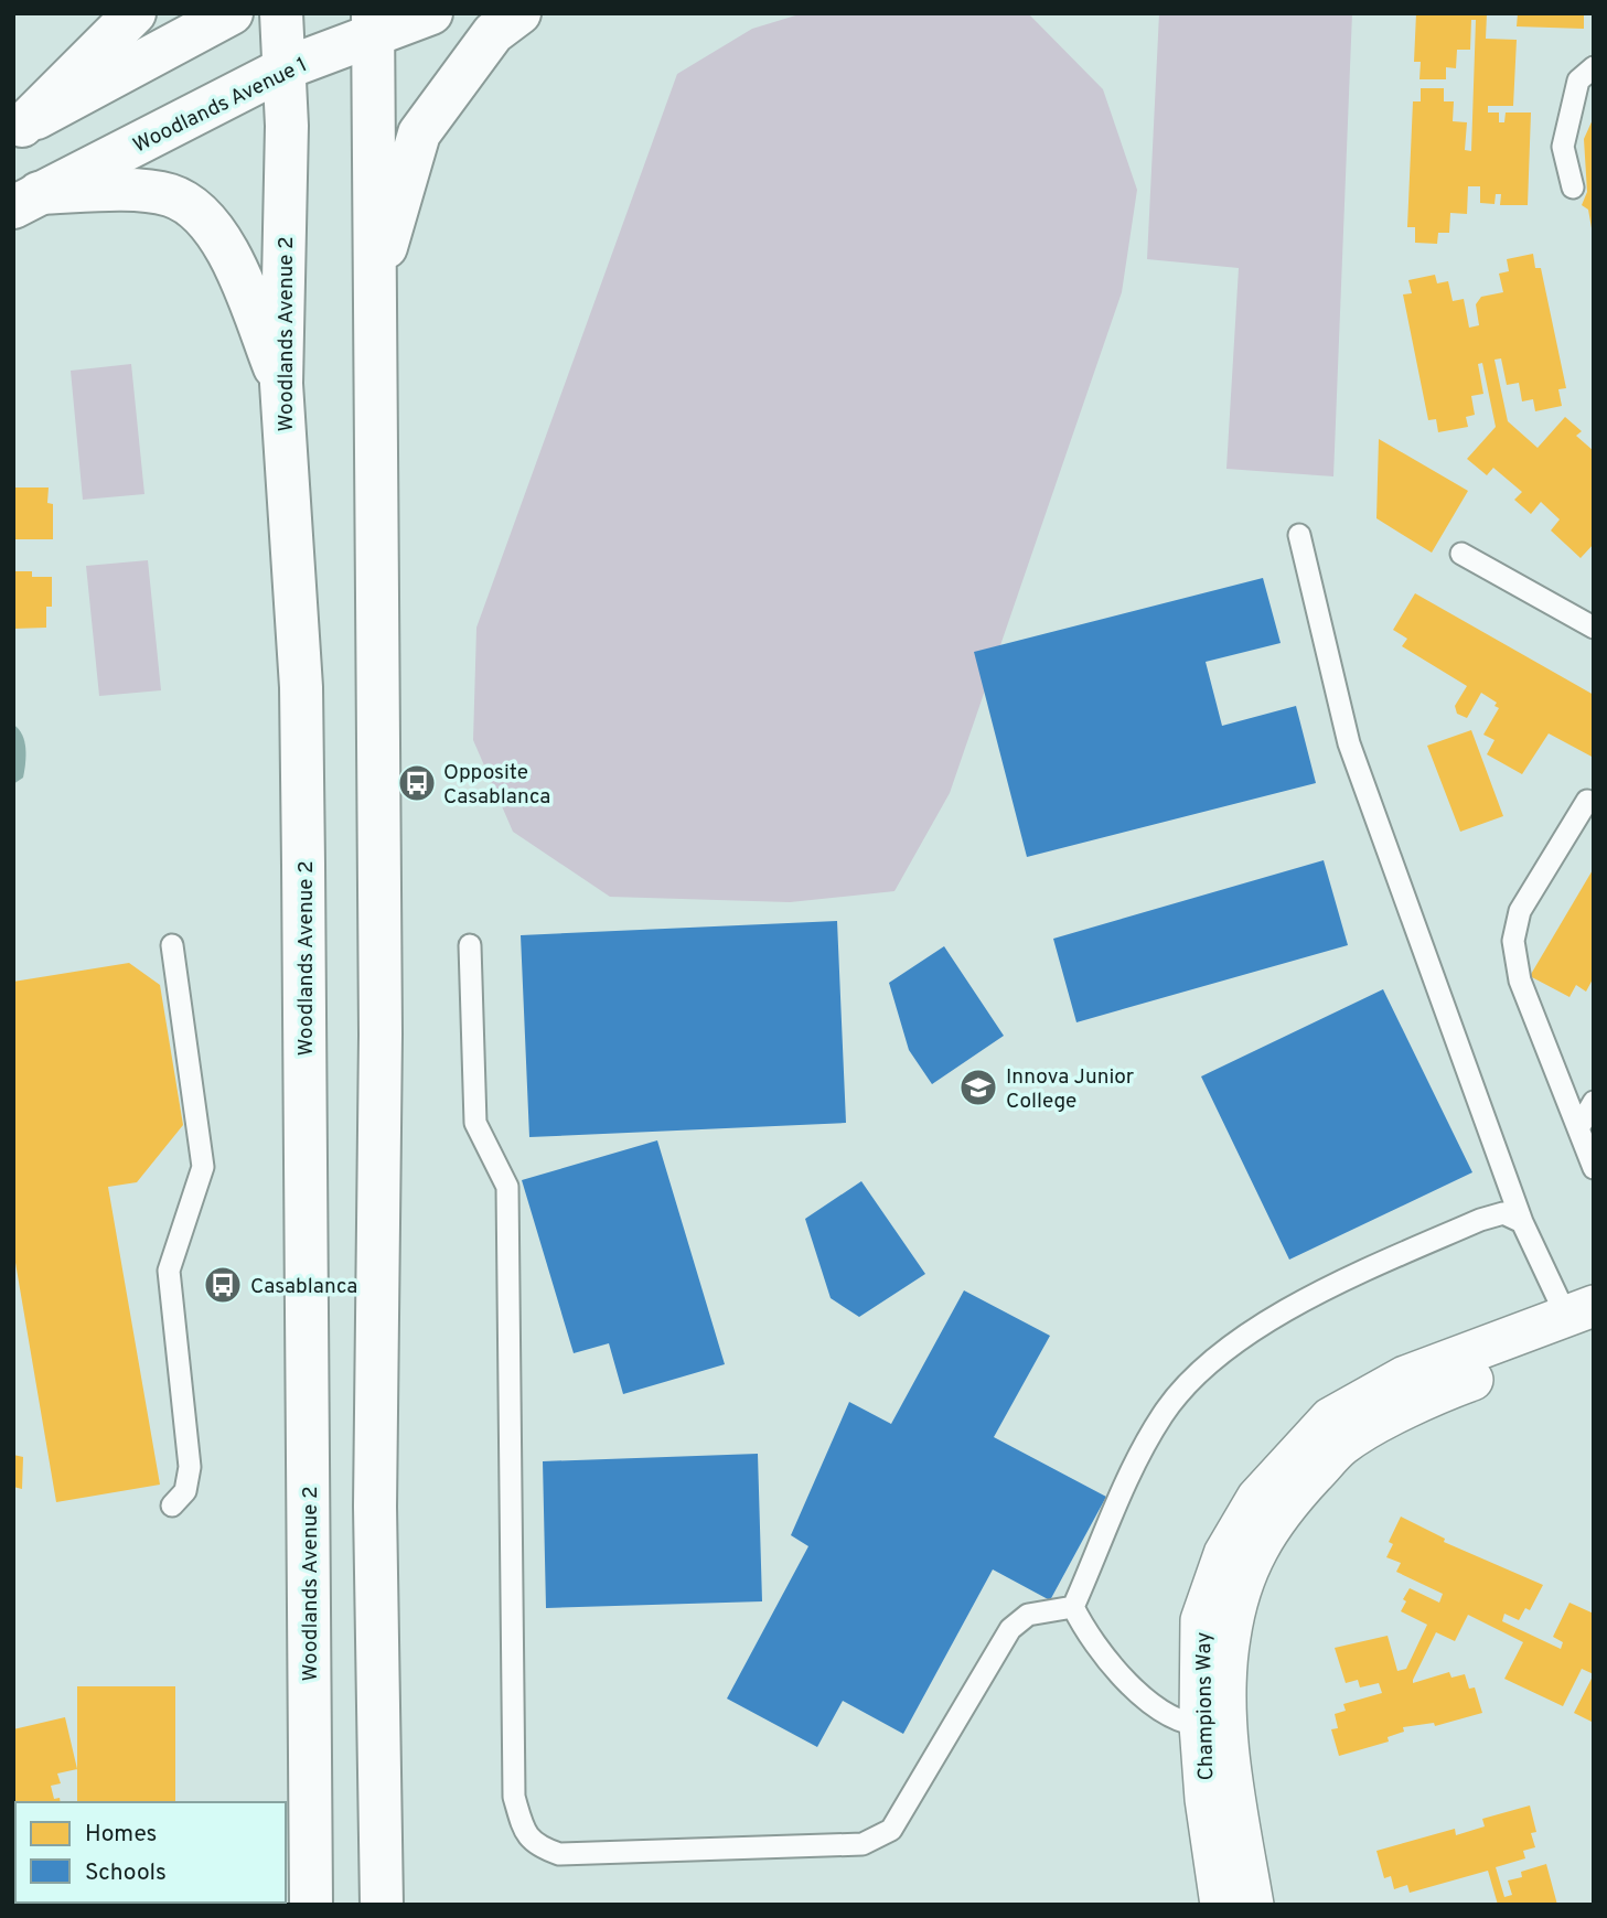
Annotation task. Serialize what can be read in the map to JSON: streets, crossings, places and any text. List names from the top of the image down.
{
  "streets": {
    "main road": ["Woodlands Avenue 1", "Woodlands Avenue 2"],
    "street": ["Champions Way"]
  },
  "crossings": [
    ["Woodlands Avenue 1", "Woodlands Avenue 2"]
  ],
  "places": {
    "bus stop": ["Opposite Casablanca", "Casablanca"],
    "school or university": ["Innova Junior College"]
  },
  "legend": ["Homes", "Schools"]
}
